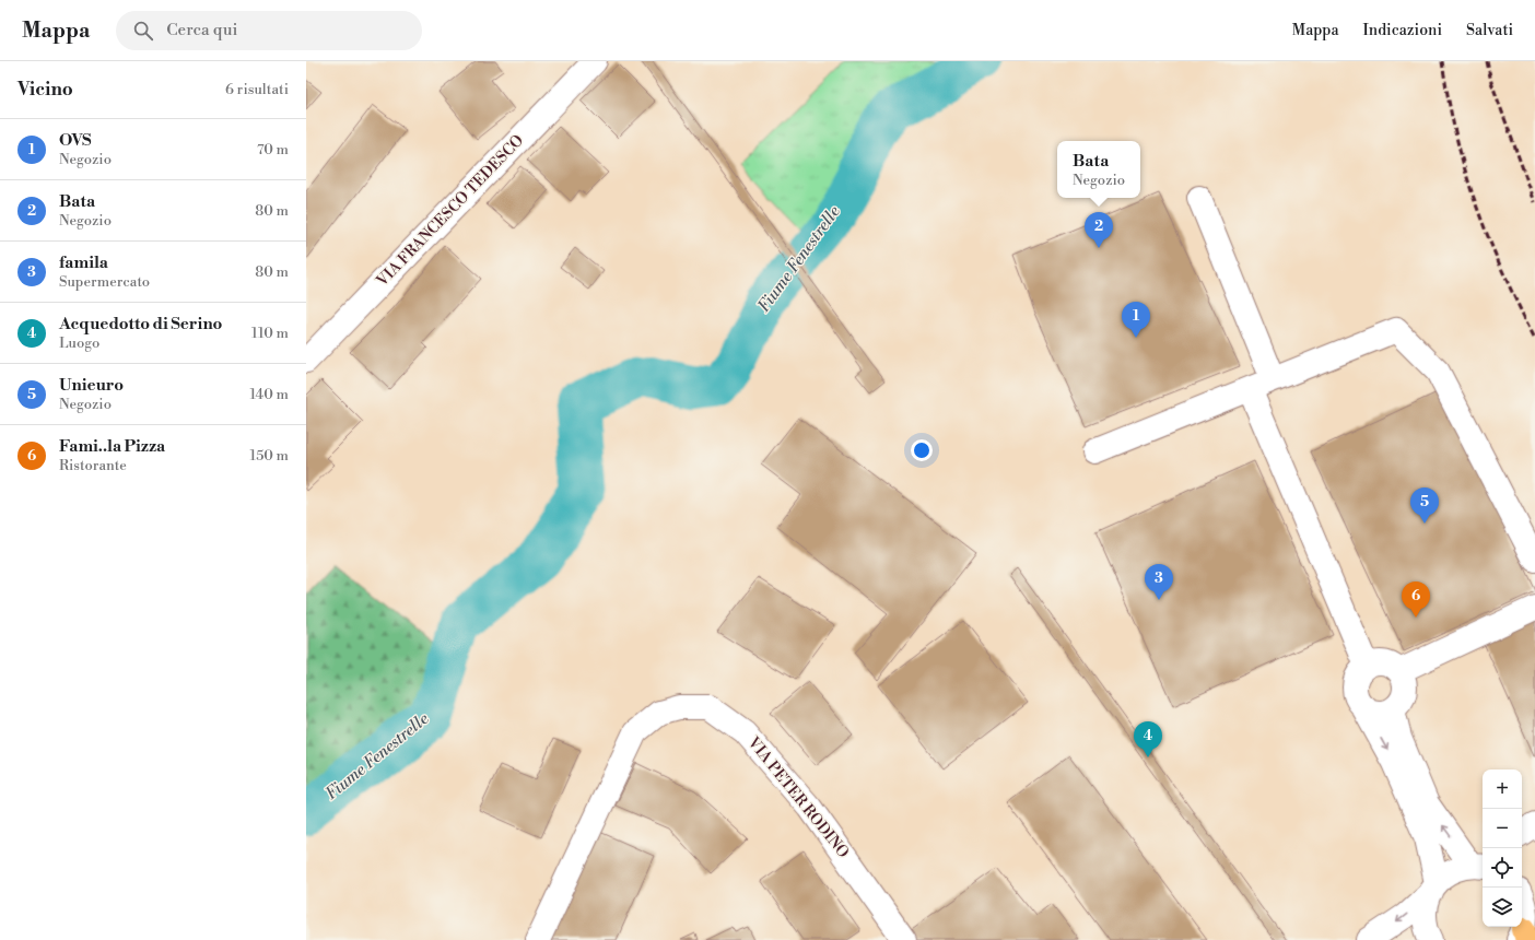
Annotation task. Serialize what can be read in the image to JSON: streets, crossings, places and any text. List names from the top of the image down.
{
  "streets": {
    "street": ["VIA FRANCESCO TEDESCO", "VIA PETER RODINO"]
  },
  "water": ["Fiume Fenestrelle"],
  "page": {
    "header": "Mappa",
    "search": "Cerca qui",
    "nav": ["Mappa", "Indicazioni", "Salvati"],
    "heading": ["Vicino", "6 risultati"],
    "list": [
      {
        "mark": "1",
        "name": "OVS",
        "note": "Negozio",
        "value": "70 m"
      },
      {
        "mark": "2",
        "name": "Bata",
        "note": "Negozio",
        "value": "80 m"
      },
      {
        "mark": "3",
        "name": "famila",
        "note": "Supermercato",
        "value": "80 m"
      },
      {
        "mark": "4",
        "name": "Acquedotto di Serino",
        "note": "Luogo",
        "value": "110 m"
      },
      {
        "mark": "5",
        "name": "Unieuro",
        "note": "Negozio",
        "value": "140 m"
      },
      {
        "mark": "6",
        "name": "Fami..la Pizza",
        "note": "Ristorante",
        "value": "150 m"
      }
    ],
    "popup": ["Bata", "Negozio"],
    "pins": [
      "2",
      "1",
      "5",
      "3",
      "6",
      "4"
    ],
    "map_buttons": ["+", "−"]
  }
}
